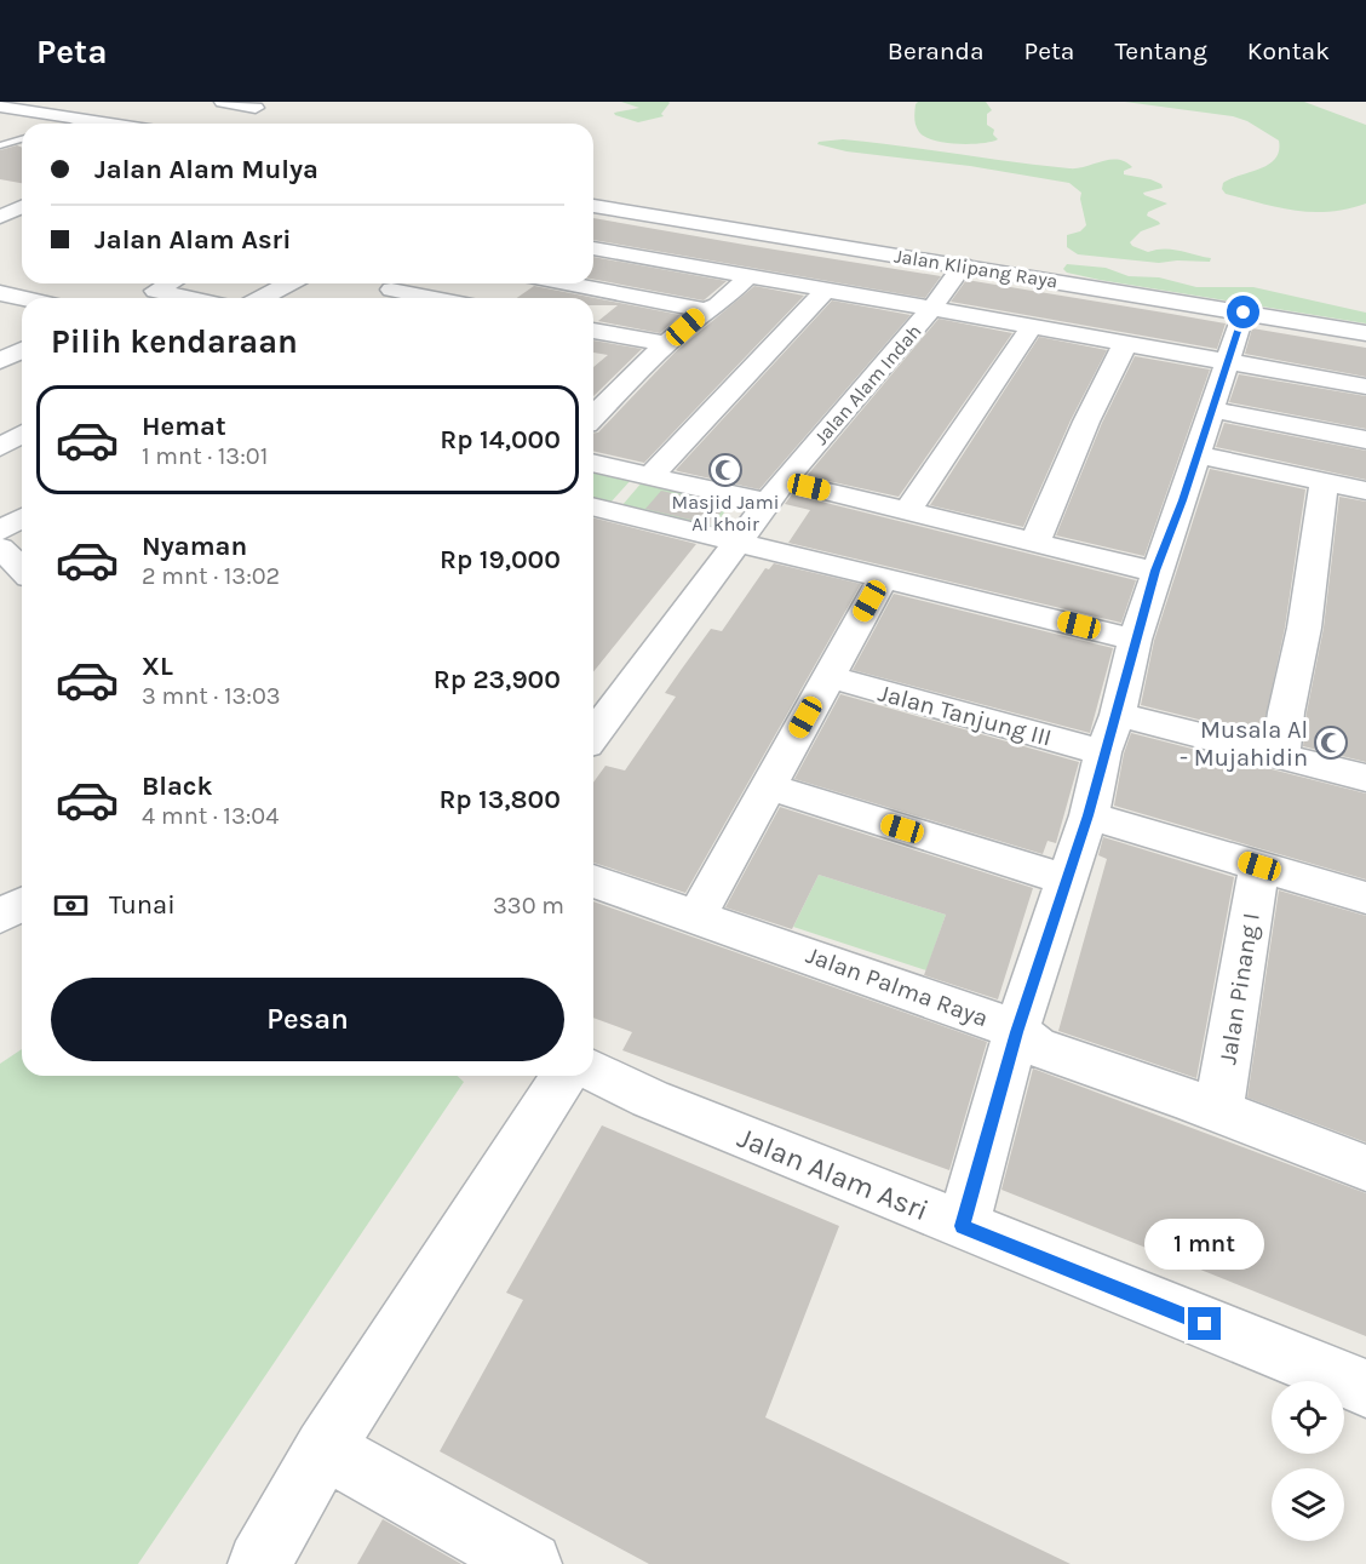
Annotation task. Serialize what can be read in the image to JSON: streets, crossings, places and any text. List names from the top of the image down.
{
  "streets": {
    "street": [
      "Jalan Klipang Raya",
      "Jalan Alam Indah",
      "Jalan Tanjung III",
      "Jalan Palma Raya",
      "Jalan Pinang I",
      "Jalan Alam Asri"
    ]
  },
  "crossings": [
    ["Jalan Klipang Raya", "Jalan Alam Indah"],
    ["Jalan Palma Raya", "Jalan Pinang I"]
  ],
  "places": {
    "mosque": ["Masjid Jami Al khoir", "Musala Al - Mujahidin"]
  },
  "page": {
    "header": "Peta",
    "nav": [
      "Beranda",
      "Peta",
      "Tentang",
      "Kontak"
    ],
    "banner": ["Jalan Alam Mulya", "Jalan Alam Asri"],
    "heading": "Pilih kendaraan",
    "list": [
      {
        "name": "Hemat",
        "note": "1 mnt · 13:01",
        "value": "Rp 14,000"
      },
      {
        "name": "Nyaman",
        "note": "2 mnt · 13:02",
        "value": "Rp 19,000"
      },
      {
        "name": "XL",
        "note": "3 mnt · 13:03",
        "value": "Rp 23,900"
      },
      {
        "name": "Black",
        "note": "4 mnt · 13:04",
        "value": "Rp 13,800"
      }
    ],
    "pay": ["Tunai", "330 m"],
    "buttons": "Pesan",
    "bubble": "1 mnt"
  }
}
